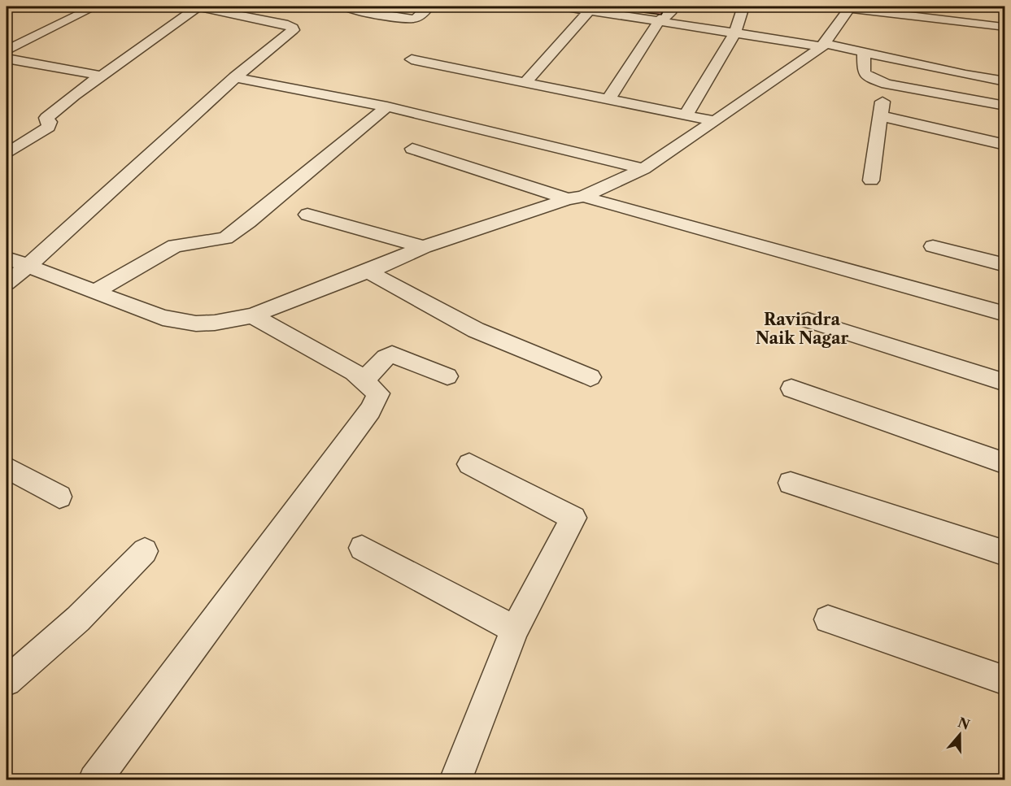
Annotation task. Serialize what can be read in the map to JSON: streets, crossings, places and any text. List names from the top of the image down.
{
  "districts": ["Ravindra Naik Nagar"],
  "north": "top"
}
